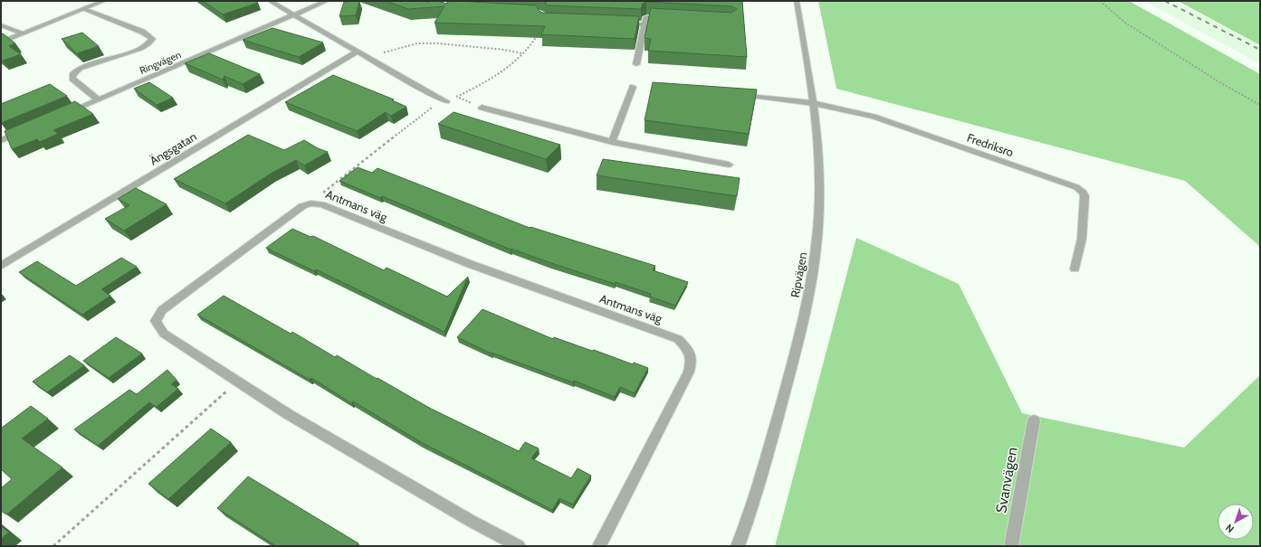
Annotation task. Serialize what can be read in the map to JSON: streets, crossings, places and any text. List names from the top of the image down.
{
  "streets": {
    "street": [
      "Ringvägen",
      "Fredriksro",
      "Ängsgatan",
      "Antmans väg",
      "Ripvägen",
      "Svanvägen"
    ]
  },
  "crossings": [
    ["Fredriksro", "Ripvägen"]
  ],
  "north": "bottom left"
}
